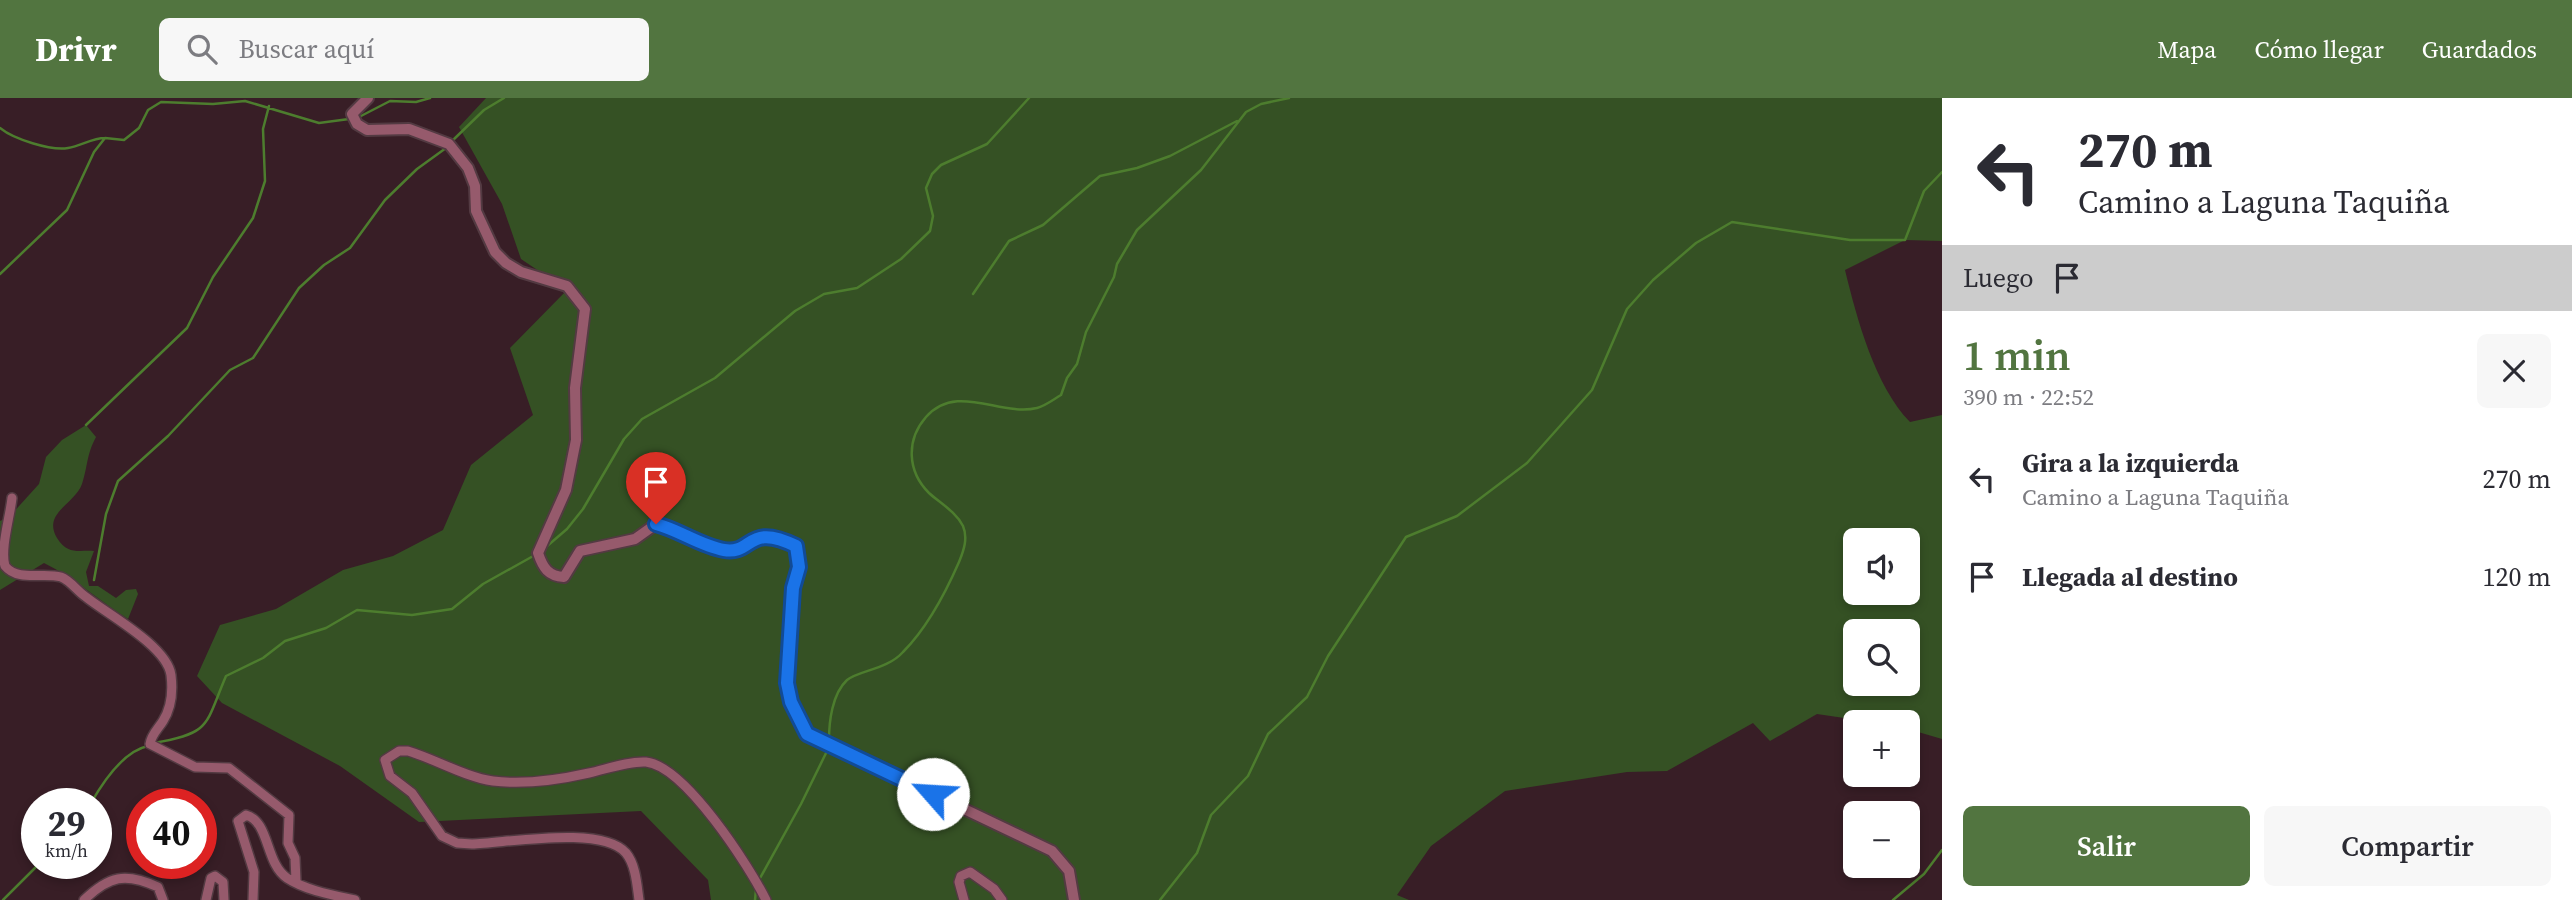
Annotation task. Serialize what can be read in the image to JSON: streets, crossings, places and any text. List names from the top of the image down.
{
  "page": {
    "header": "Drivr",
    "search": "Buscar aquí",
    "nav": ["Mapa", "Cómo llegar", "Guardados"],
    "turn": ["270 m", "Camino a Laguna Taquiña"],
    "then": "Luego",
    "heading": ["1 min", "390 m · 22:52"],
    "list": [
      {
        "name": "Gira a la izquierda",
        "note": "Camino a Laguna Taquiña",
        "value": "270 m"
      },
      {
        "name": "Llegada al destino",
        "value": "120 m"
      }
    ],
    "map_buttons": ["+", "−"],
    "speed": "29 km/h",
    "limit": "40",
    "buttons": ["Salir", "Compartir"]
  }
}
